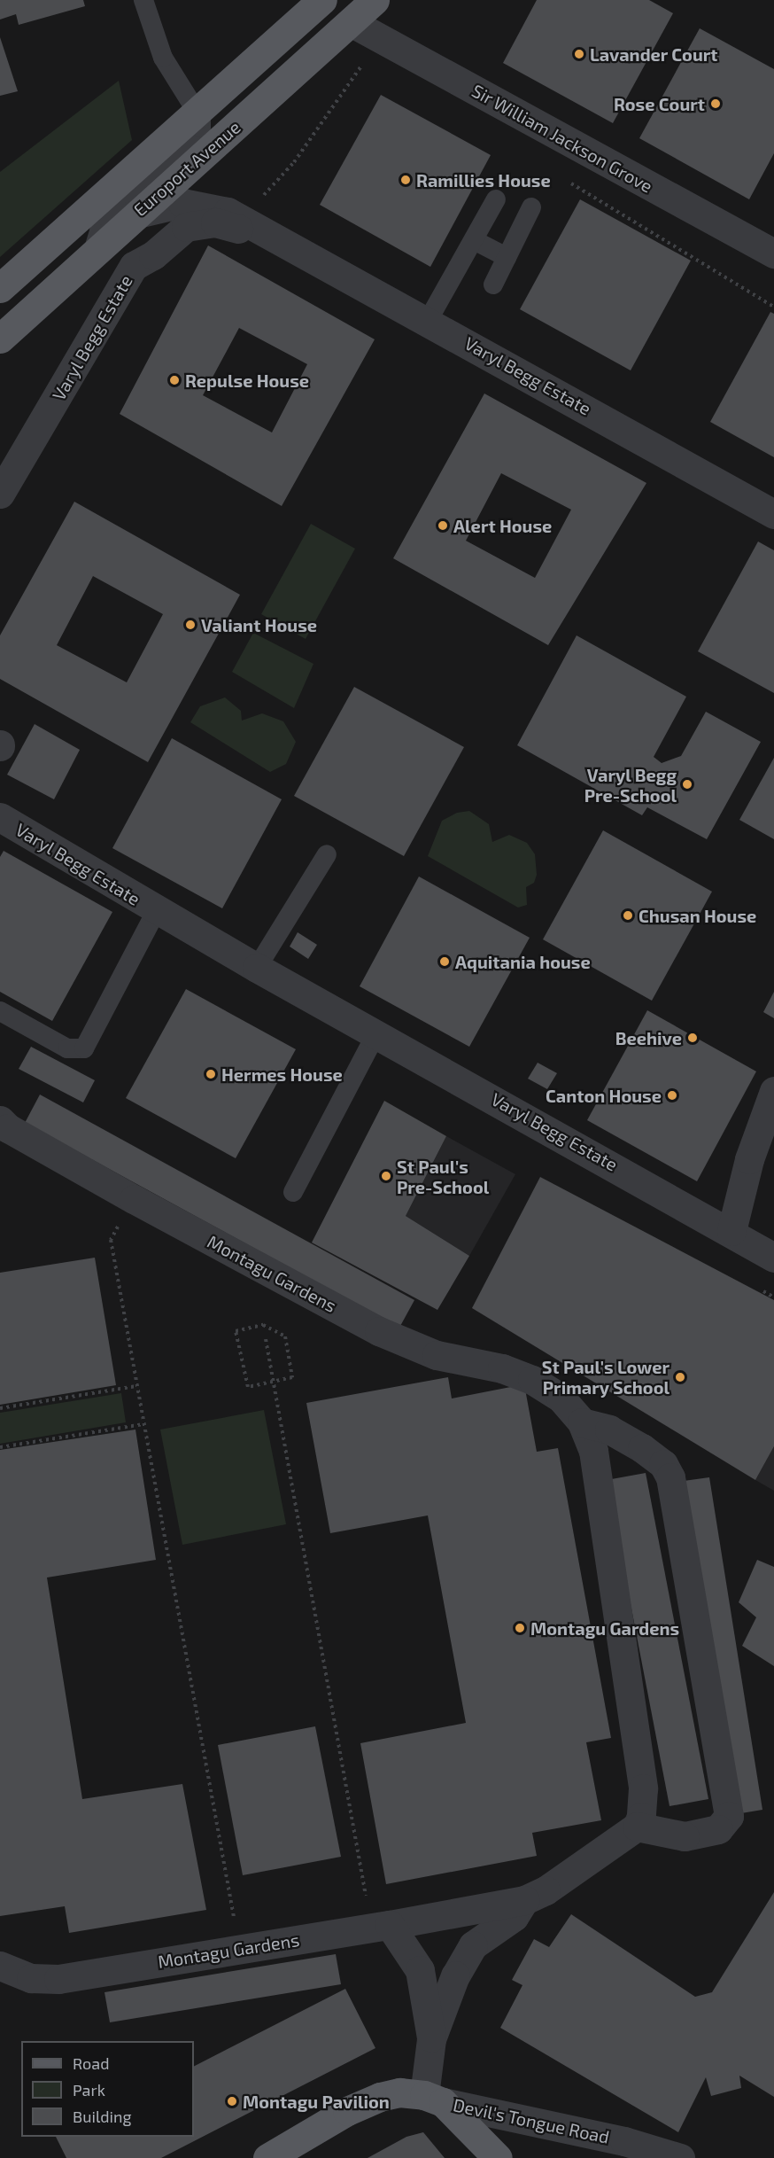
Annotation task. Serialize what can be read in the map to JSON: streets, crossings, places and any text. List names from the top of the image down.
{
  "streets": {
    "main road": ["Europort Avenue"],
    "street": [
      "Sir William Jackson Grove",
      "Varyl Begg Estate",
      "Montagu Gardens",
      "Devil's Tongue Road"
    ]
  },
  "crossings": [
    ["Sir William Jackson Grove", "Europort Avenue"],
    ["Europort Avenue", "Varyl Begg Estate"]
  ],
  "places": [
    "Lavander Court",
    "Rose Court",
    "Ramillies House",
    "Repulse House",
    "Alert House",
    "Valiant House",
    "Varyl Begg Pre-School",
    "Chusan House",
    "Aquitania house",
    "Beehive",
    "Hermes House",
    "Canton House",
    "St Paul's Pre-School",
    "St Paul's Lower Primary School",
    "Montagu Gardens",
    "Montagu Pavilion"
  ],
  "legend": ["Road", "Park", "Building"]
}
